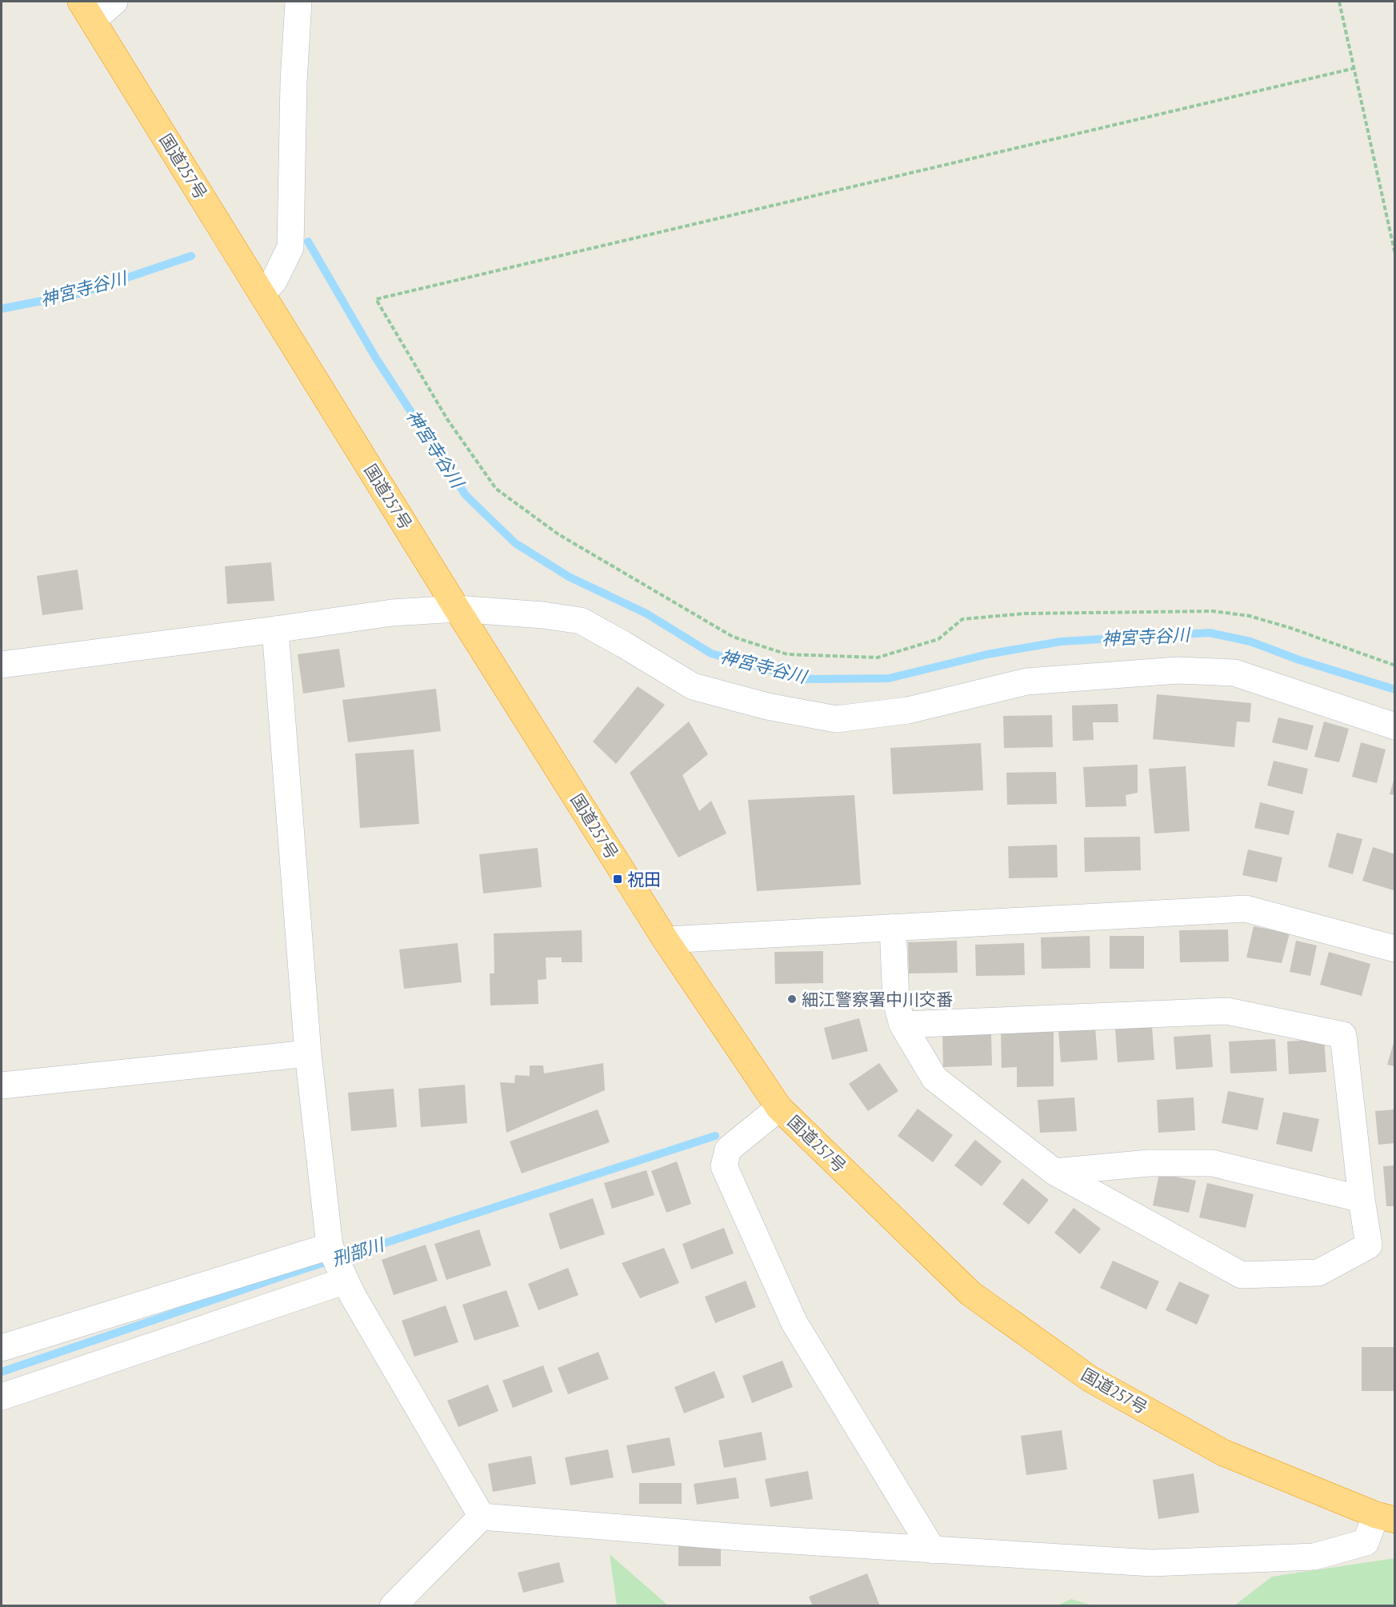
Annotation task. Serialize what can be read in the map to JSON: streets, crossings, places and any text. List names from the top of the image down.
{
  "streets": {
    "highway": ["国道257号"]
  },
  "water": ["神宮寺谷川", "刑部川"],
  "places": {
    "transit": ["祝田"],
    "other": ["細江警察署中川交番"]
  }
}
